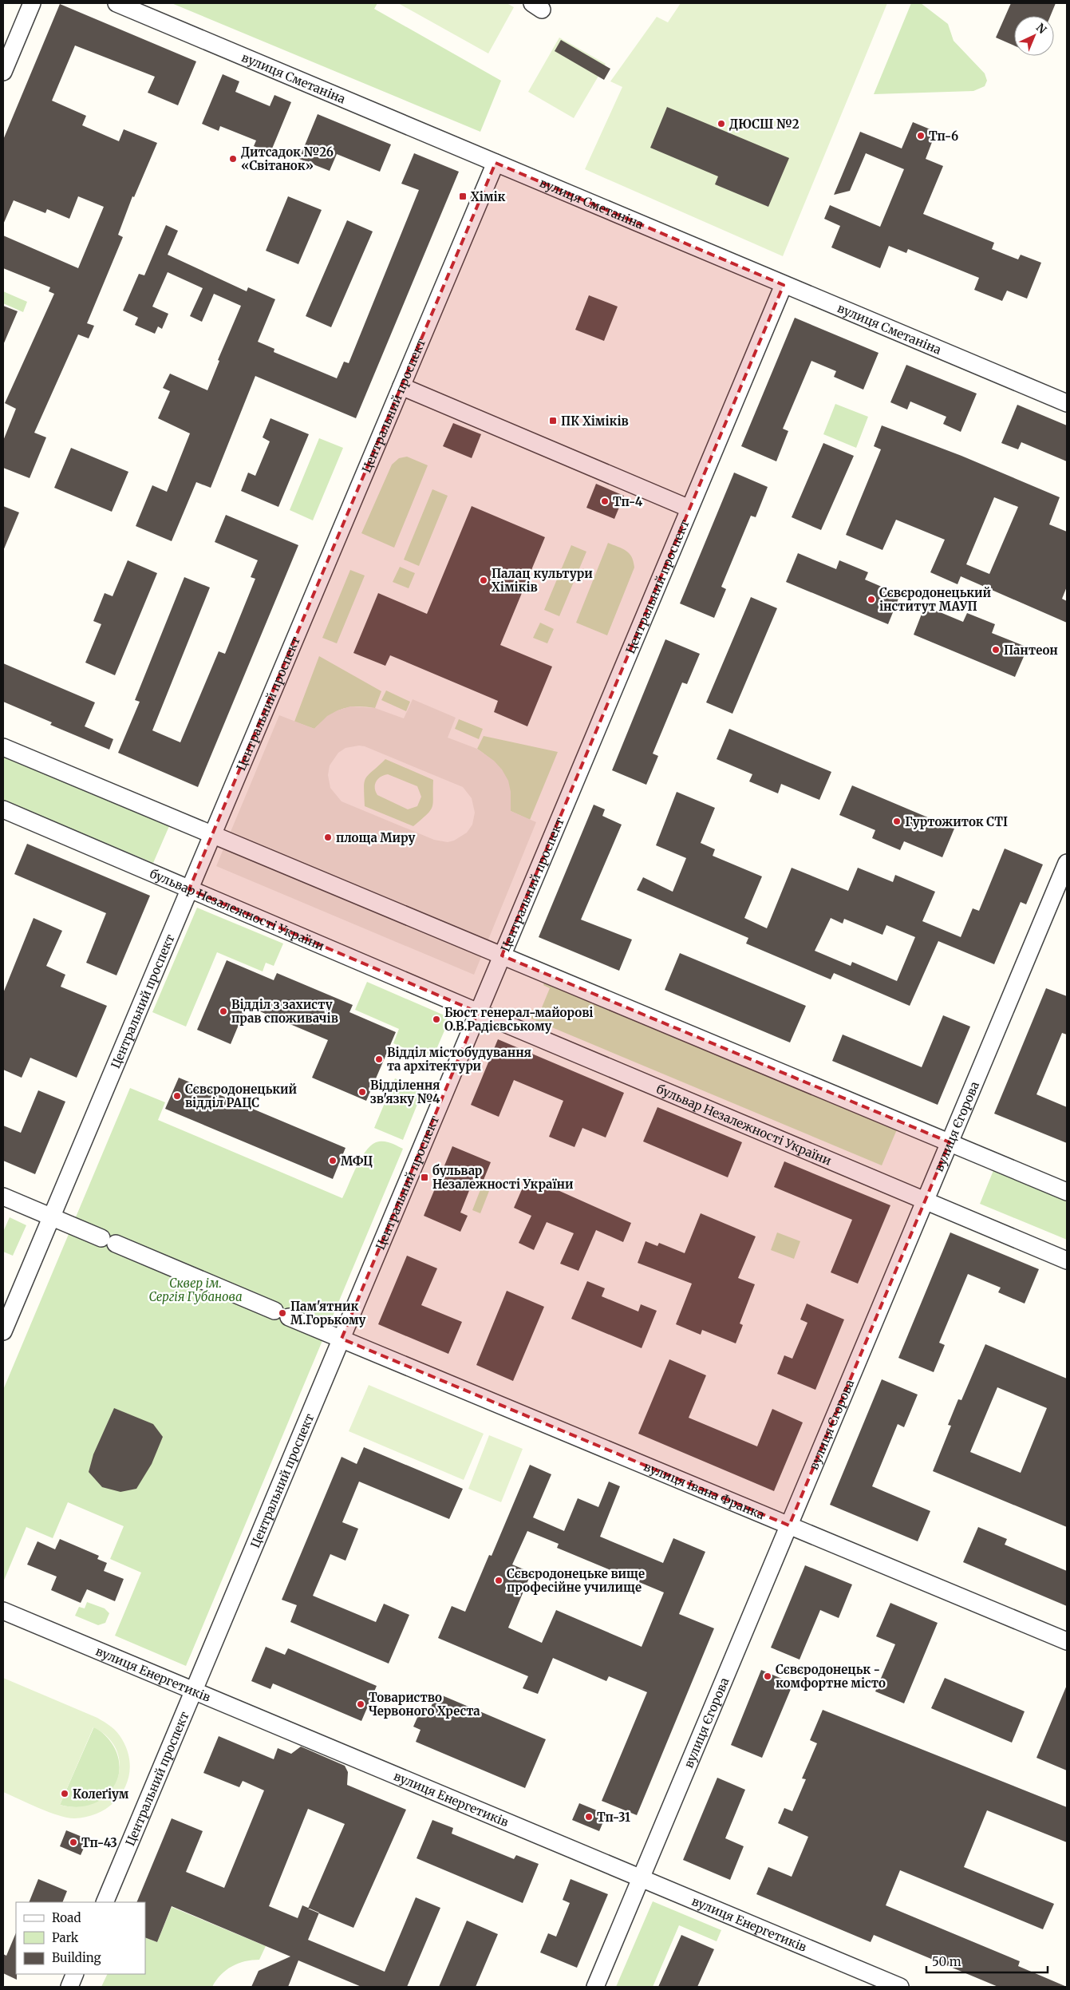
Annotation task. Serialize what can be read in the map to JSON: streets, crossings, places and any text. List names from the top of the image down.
{
  "streets": {
    "street": [
      "вулиця Сметаніна",
      "Центральний проспект",
      "бульвар Незалежності України",
      "вулиця Єгорова",
      "вулиця Івана Франка",
      "вулиця Енергетиків"
    ]
  },
  "crossings": [
    ["вулиця Сметаніна", "Центральний проспект"],
    ["Центральний проспект", "бульвар Незалежності України"],
    ["Центральний проспект", "вулиця Івана Франка"],
    ["Центральний проспект", "вулиця Енергетиків"],
    ["бульвар Незалежності України", "вулиця Єгорова"],
    ["вулиця Єгорова", "вулиця Івана Франка"],
    ["вулиця Єгорова", "вулиця Енергетиків"]
  ],
  "parks": ["Сквер ім. Сергія Губанова"],
  "places": {
    "other": [
      "ДЮСШ №2",
      "Тп-6",
      "Дитсадок №26 «Світанок»",
      "Тп-4",
      "Палац культури Хіміків",
      "Сєвєродонецький інститут МАУП",
      "Пантеон",
      "Гуртожиток СТІ",
      "площа Миру",
      "Відділ з захисту прав споживачів",
      "Бюст генерал-майорові О.В.Радієвському",
      "Відділ містобудування та архітектури",
      "Відділення зв'язку №4",
      "Сєвєродонецький відділ РАЦС",
      "МФЦ",
      "Пам'ятник М.Горькому",
      "Сєвєродонецьке вище професійне училище",
      "Сєвєродонецьк - комфортне місто",
      "Товариство Червоного Хреста",
      "Колеґіум",
      "Тп-31",
      "Тп-43"
    ],
    "transit": ["Хімік", "ПК Хіміків", "бульвар Незалежності України"]
  },
  "legend": ["Road", "Park", "Building"],
  "scale_bar": "50 m",
  "north": "top right"
}
